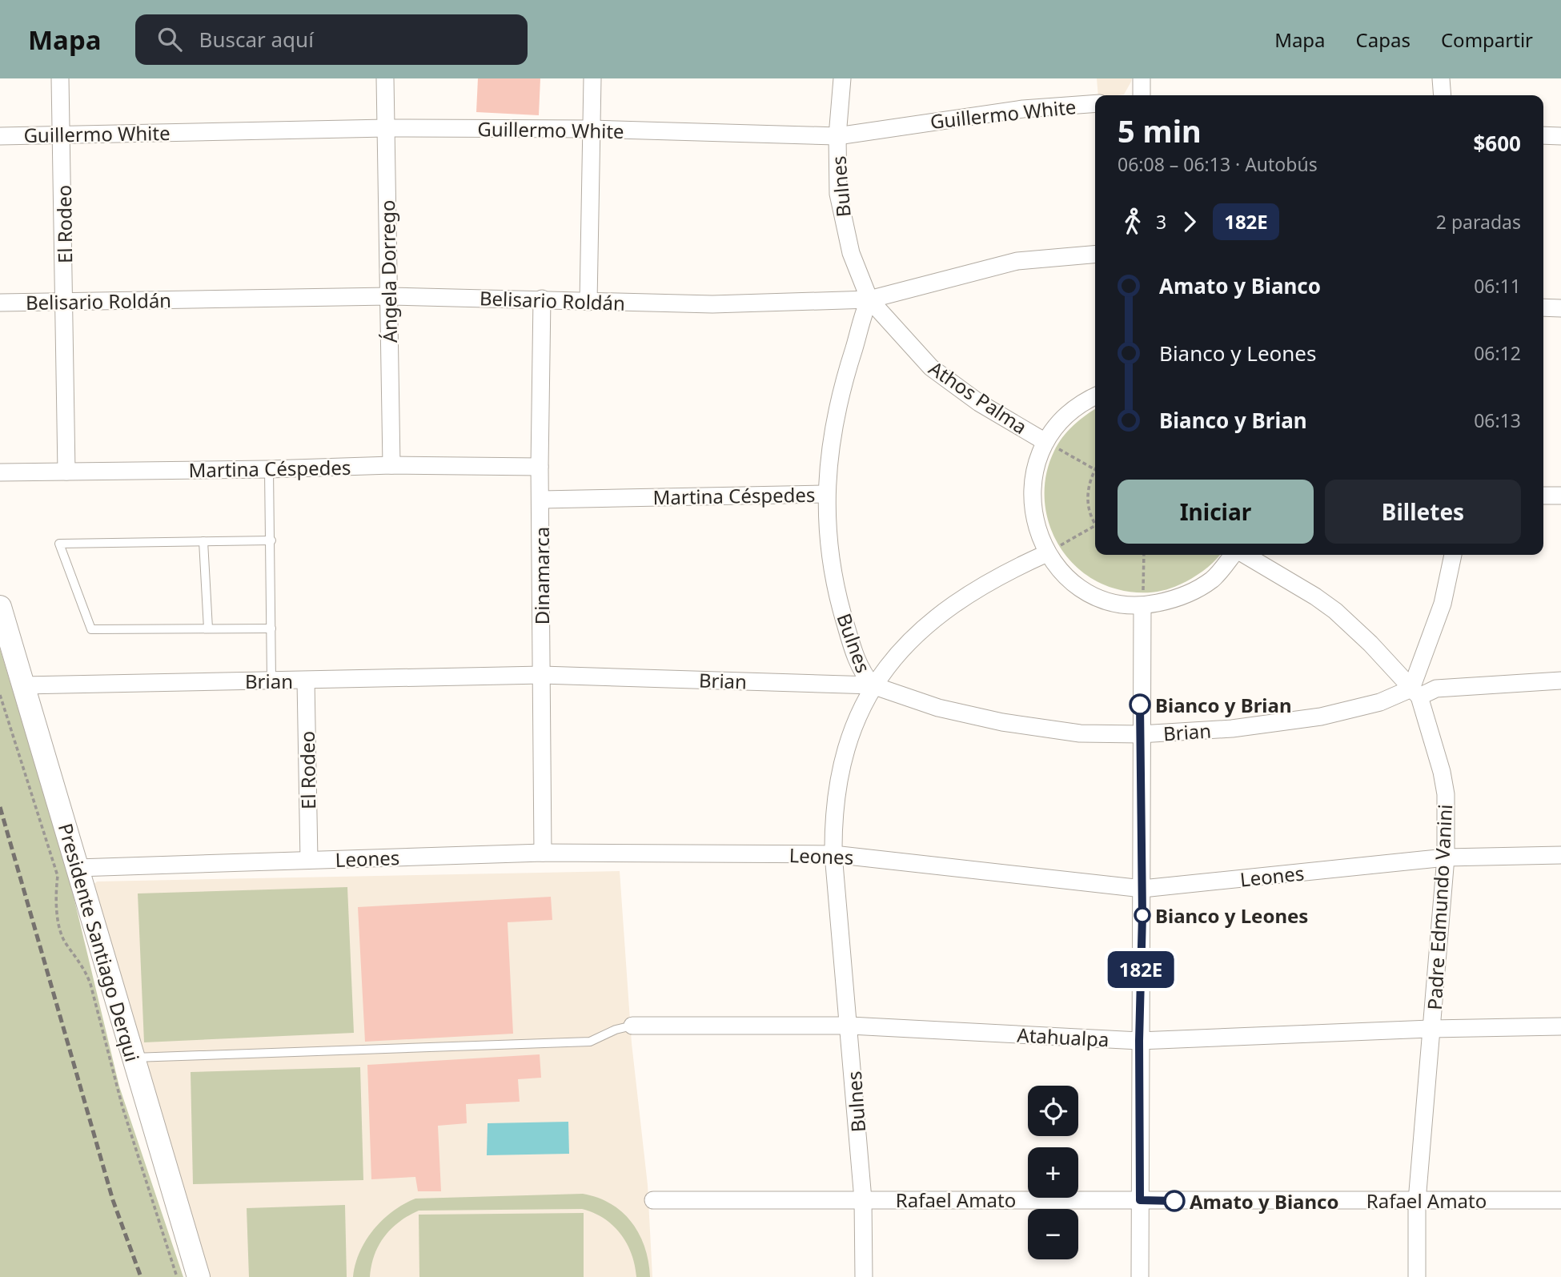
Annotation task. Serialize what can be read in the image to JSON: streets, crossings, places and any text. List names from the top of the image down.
{
  "streets": {
    "street": [
      "Guillermo White",
      "Bulnes",
      "El Rodeo",
      "Ángela Dorrego",
      "Belisario Roldán",
      "Athos Palma",
      "Martina Céspedes",
      "Dinamarca",
      "Brian",
      "Leones",
      "Padre Edmundo Vanini",
      "Presidente Santiago Derqui",
      "Atahualpa",
      "Rafael Amato"
    ]
  },
  "crossings": [
    ["Guillermo White", "Bulnes"],
    ["Guillermo White", "El Rodeo"],
    ["Guillermo White", "Ángela Dorrego"],
    ["Bulnes", "Belisario Roldán"],
    ["Bulnes", "Athos Palma"],
    ["Bulnes", "Martina Céspedes"],
    ["Bulnes", "Brian"],
    ["Bulnes", "Leones"],
    ["Bulnes", "Atahualpa"],
    ["Bulnes", "Rafael Amato"],
    ["El Rodeo", "Belisario Roldán"],
    ["El Rodeo", "Martina Céspedes"],
    ["El Rodeo", "Brian"],
    ["El Rodeo", "Leones"],
    ["Ángela Dorrego", "Belisario Roldán"],
    ["Ángela Dorrego", "Martina Céspedes"],
    ["Belisario Roldán", "Athos Palma"],
    ["Belisario Roldán", "Dinamarca"],
    ["Martina Céspedes", "Dinamarca"],
    ["Dinamarca", "Brian"],
    ["Dinamarca", "Leones"],
    ["Brian", "Padre Edmundo Vanini"],
    ["Brian", "Presidente Santiago Derqui"],
    ["Leones", "Padre Edmundo Vanini"],
    ["Leones", "Presidente Santiago Derqui"],
    ["Padre Edmundo Vanini", "Atahualpa"],
    ["Padre Edmundo Vanini", "Rafael Amato"]
  ],
  "places": ["Bianco y Brian", "Bianco y Leones", "Amato y Bianco"],
  "lines": ["bus line 182E"],
  "page": {
    "header": "Mapa",
    "search": "Buscar aquí",
    "nav": ["Mapa", "Capas", "Compartir"],
    "on_map": "182E",
    "heading": ["5 min", "06:08 – 06:13 · Autobús", "$600"],
    "legs": ["3", "182E", "2 paradas"],
    "list": [
      {
        "name": "Amato y Bianco",
        "value": "06:11"
      },
      {
        "name": "Bianco y Leones",
        "value": "06:12"
      },
      {
        "name": "Bianco y Brian",
        "value": "06:13"
      }
    ],
    "buttons": ["Iniciar", "Billetes"],
    "map_buttons": ["+", "−"]
  }
}
